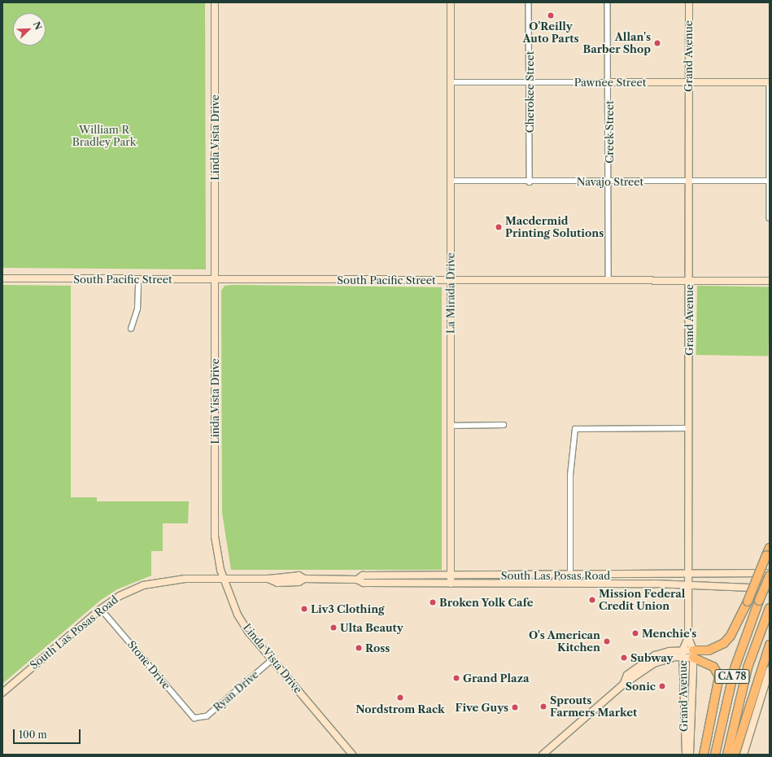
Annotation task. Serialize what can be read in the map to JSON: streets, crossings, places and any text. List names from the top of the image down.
{
  "streets": {
    "highway": ["CA 78"],
    "main road": [
      "Grand Avenue",
      "Pawnee Street",
      "Linda Vista Drive",
      "South Pacific Street",
      "La Mirada Drive",
      "South Las Posas Road"
    ],
    "street": [
      "Cherokee Street",
      "Creek Street",
      "Navajo Street",
      "Stone Drive",
      "Ryan Drive"
    ]
  },
  "crossings": [
    ["Grand Avenue", "Pawnee Street"],
    ["Grand Avenue", "Navajo Street"],
    ["Grand Avenue", "South Pacific Street"],
    ["Grand Avenue", "South Las Posas Road"],
    ["Pawnee Street", "Cherokee Street"],
    ["Pawnee Street", "Creek Street"],
    ["Pawnee Street", "La Mirada Drive"],
    ["Cherokee Street", "Navajo Street"],
    ["Creek Street", "Navajo Street"],
    ["Creek Street", "South Pacific Street"],
    ["Linda Vista Drive", "South Pacific Street"],
    ["Linda Vista Drive", "South Las Posas Road"],
    ["Linda Vista Drive", "Ryan Drive"],
    ["Navajo Street", "La Mirada Drive"],
    ["South Pacific Street", "La Mirada Drive"],
    ["La Mirada Drive", "South Las Posas Road"],
    ["South Las Posas Road", "Stone Drive"],
    ["Stone Drive", "Ryan Drive"]
  ],
  "parks": ["William R Bradley Park"],
  "places": [
    "O'Reilly Auto Parts",
    "Allan's Barber Shop",
    "Macdermid Printing Solutions",
    "Mission Federal Credit Union",
    "Broken Yolk Cafe",
    "Liv3 Clothing",
    "Ulta Beauty",
    "Menchie's",
    "O's American Kitchen",
    "Ross",
    "Subway",
    "Grand Plaza",
    "Sonic",
    "Nordstrom Rack",
    "Sprouts Farmers Market",
    "Five Guys"
  ],
  "scale_bar": "100 m",
  "north": "top right"
}
